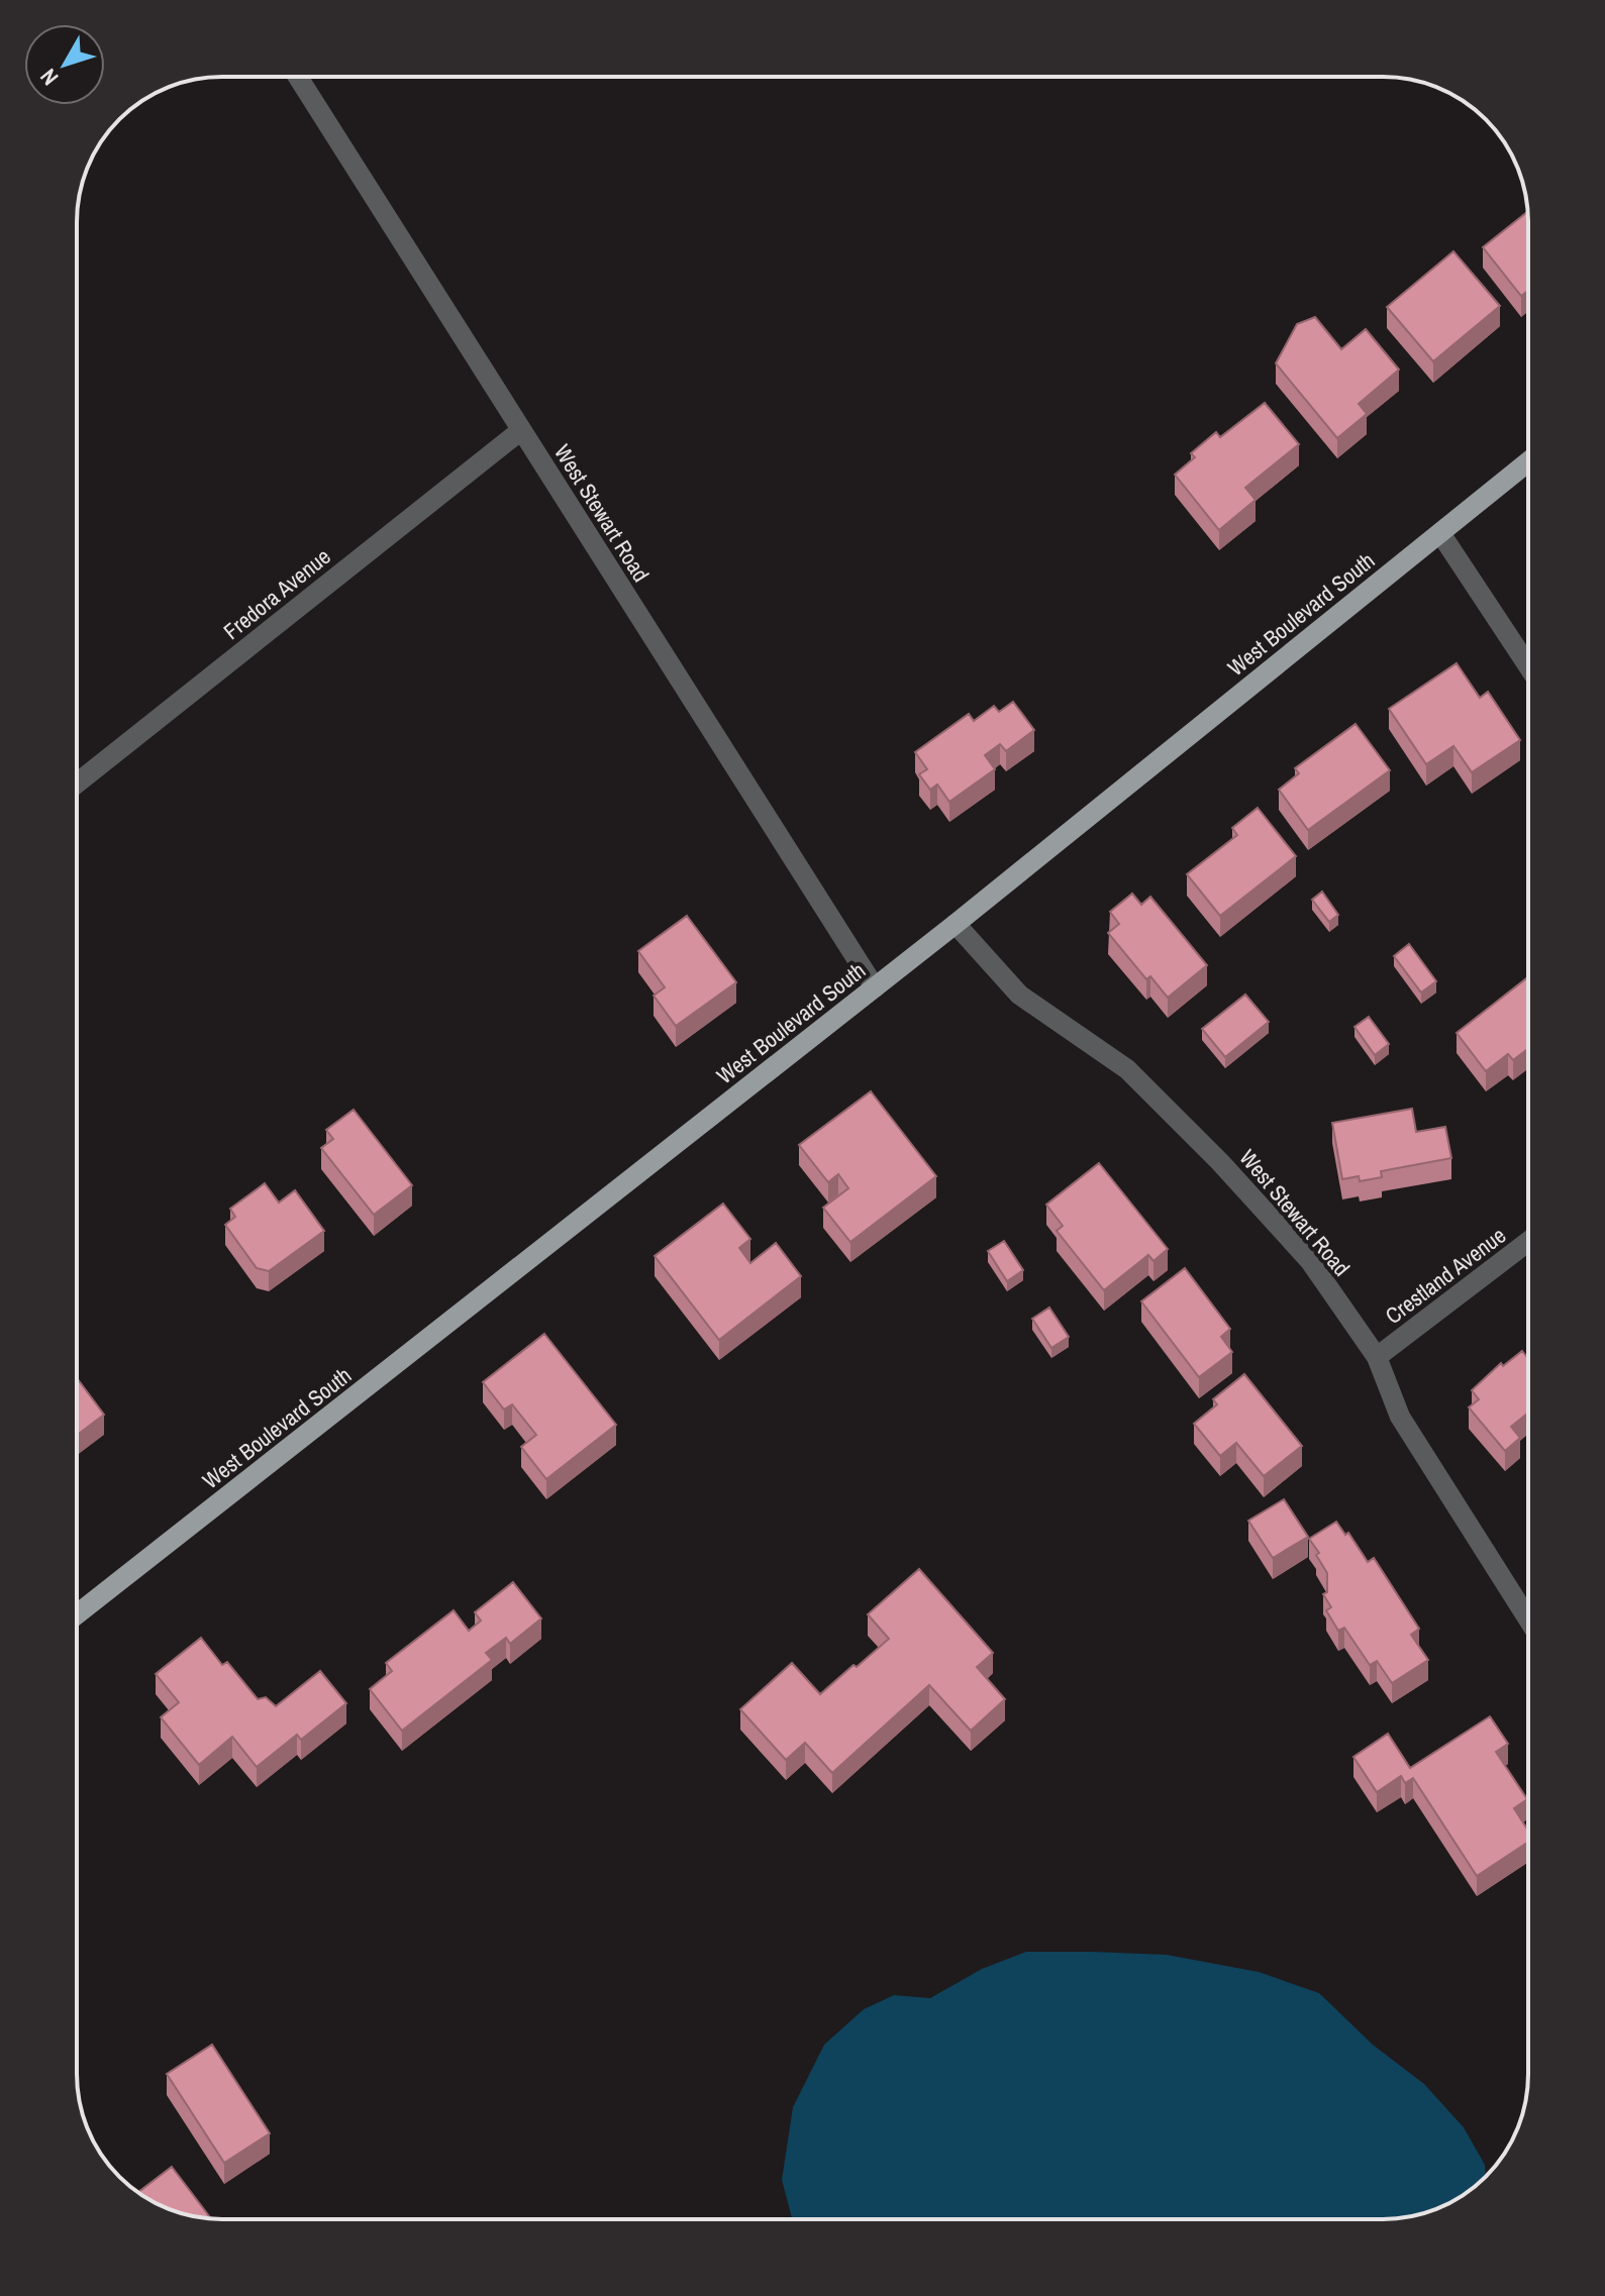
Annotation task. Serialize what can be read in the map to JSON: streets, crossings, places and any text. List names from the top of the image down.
{
  "streets": {
    "main road": ["West Boulevard South"],
    "street": ["West Stewart Road", "Fredora Avenue", "Crestland Avenue"]
  },
  "crossings": [
    ["West Stewart Road", "Fredora Avenue"],
    ["West Stewart Road", "West Boulevard South"],
    ["West Stewart Road", "Crestland Avenue"]
  ],
  "north": "bottom left"
}
